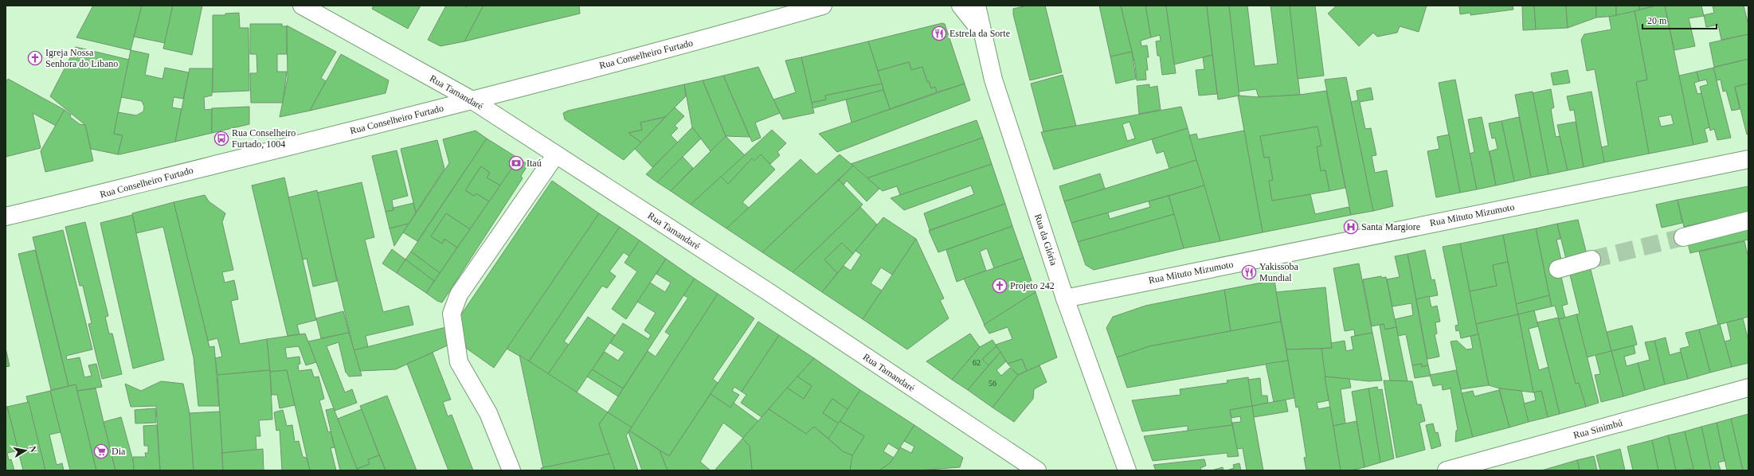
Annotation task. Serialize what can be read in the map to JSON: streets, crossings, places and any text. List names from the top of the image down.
{
  "streets": {
    "street": [
      "Rua Conselheiro Furtado",
      "Rua Tamandaré",
      "Rua Mituto Mizumoto",
      "Rua da Glória",
      "Rua Sinimbú"
    ]
  },
  "crossings": [
    ["Rua Conselheiro Furtado", "Rua Tamandaré"],
    ["Rua Mituto Mizumoto", "Rua da Glória"]
  ],
  "places": {
    "restaurant": ["Estrela da Sorte", "Yakissoba Mundial"],
    "church": ["Igreja Nossa Senhora do Libano", "Projeto 242"],
    "bus stop": ["Rua Conselheiro Furtado, 1004"],
    "bank": ["Itaú"],
    "hospital": ["Santa Margiore"],
    "supermarket": ["Dia"]
  },
  "house_numbers": ["62", "56"],
  "scale_bar": "20 m",
  "north": "right"
}
